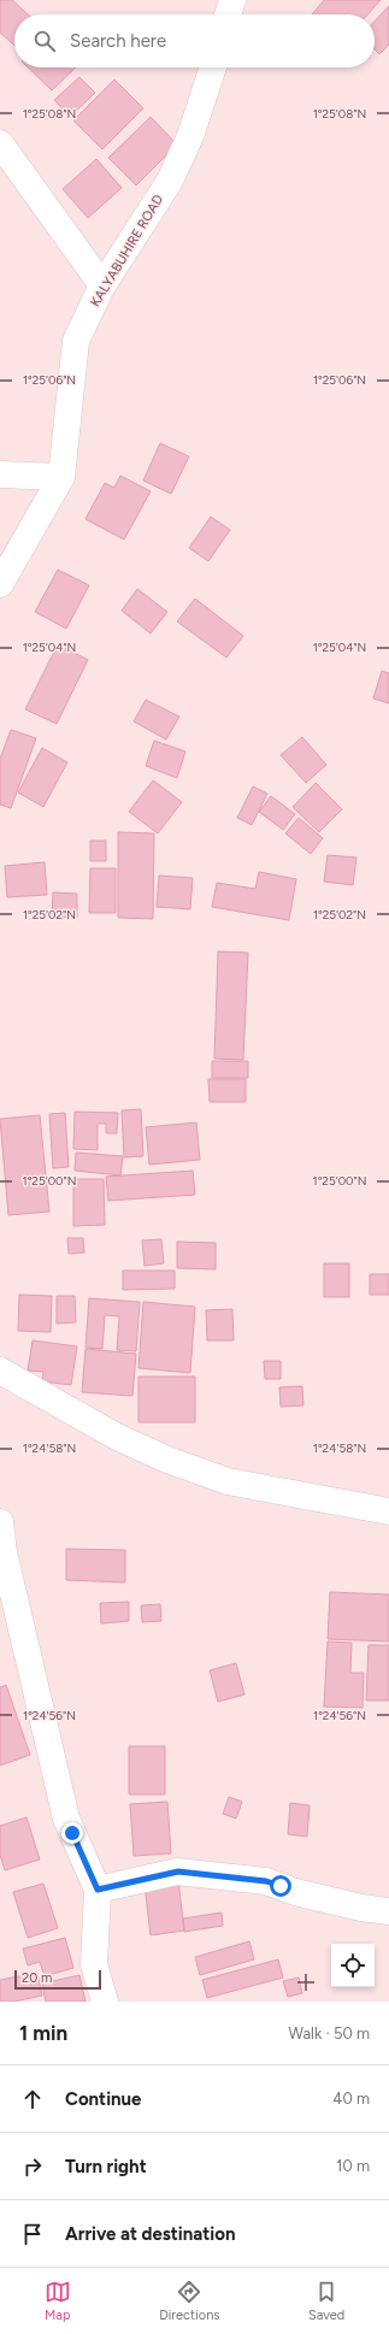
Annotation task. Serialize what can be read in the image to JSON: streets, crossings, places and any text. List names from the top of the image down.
{
  "streets": {
    "street": ["KALYABUHIRE ROAD"]
  },
  "scale_bar": "20 m",
  "page": {
    "search": "Search here",
    "scale": "20 m",
    "heading": ["1 min", "Walk · 50 m"],
    "list": [
      ["Continue", "40 m"],
      ["Turn right", "10 m"],
      "Arrive at destination"
    ],
    "nav": ["Map", "Directions", "Saved"]
  },
  "coordinates": [
    "1°25'08\"N",
    "1°25'06\"N",
    "1°25'04\"N",
    "1°25'02\"N",
    "1°25'00\"N",
    "1°24'58\"N",
    "1°24'56\"N"
  ]
}
